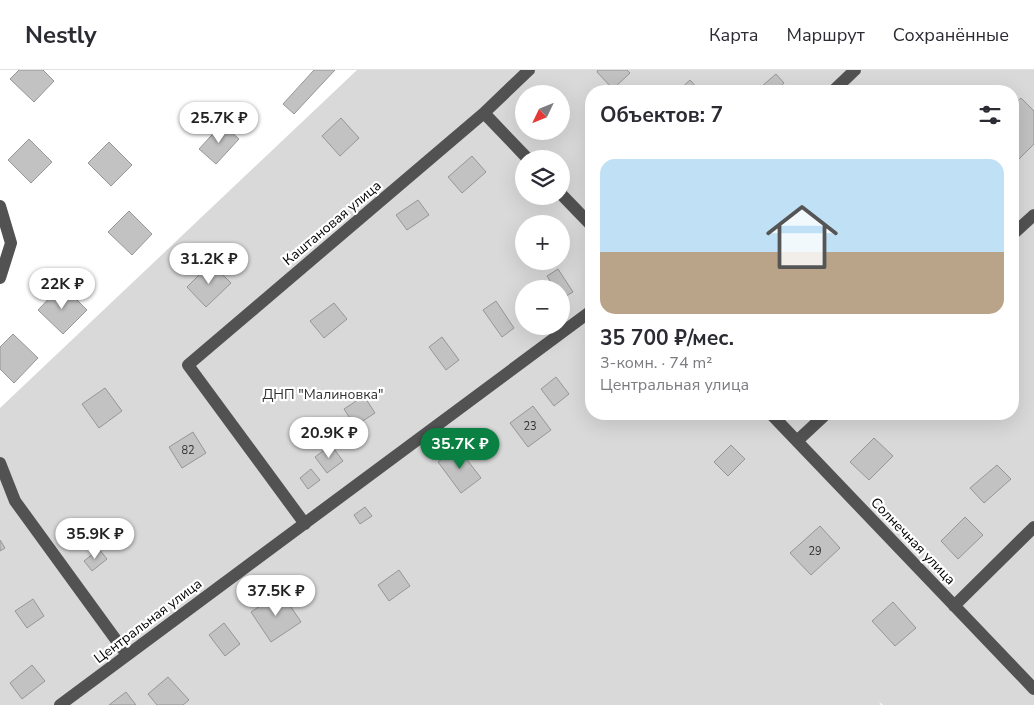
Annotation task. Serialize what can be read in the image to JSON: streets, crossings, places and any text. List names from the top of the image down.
{
  "streets": {
    "street": ["Каштановая улица", "Солнечная улица", "Центральная улица"]
  },
  "crossings": [
    ["Каштановая улица", "Центральная улица"]
  ],
  "parks": ["ДНП \"Малиновка\""],
  "house_numbers": ["23", "82", "29"],
  "north": "bottom left",
  "page": {
    "header": "Nestly",
    "nav": ["Карта", "Маршрут", "Сохранённые"],
    "map_buttons": ["+", "−"],
    "heading": "Объектов: 7",
    "price": [
      "25.7K ₽",
      "31.2K ₽",
      "22K ₽",
      "20.9K ₽",
      "35.7K ₽",
      "35.9K ₽",
      "37.5K ₽"
    ],
    "list": [
      {
        "name": "35 700 ₽/мес.",
        "note": "3-комн. · 74 m² · Центральная улица"
      }
    ]
  }
}
